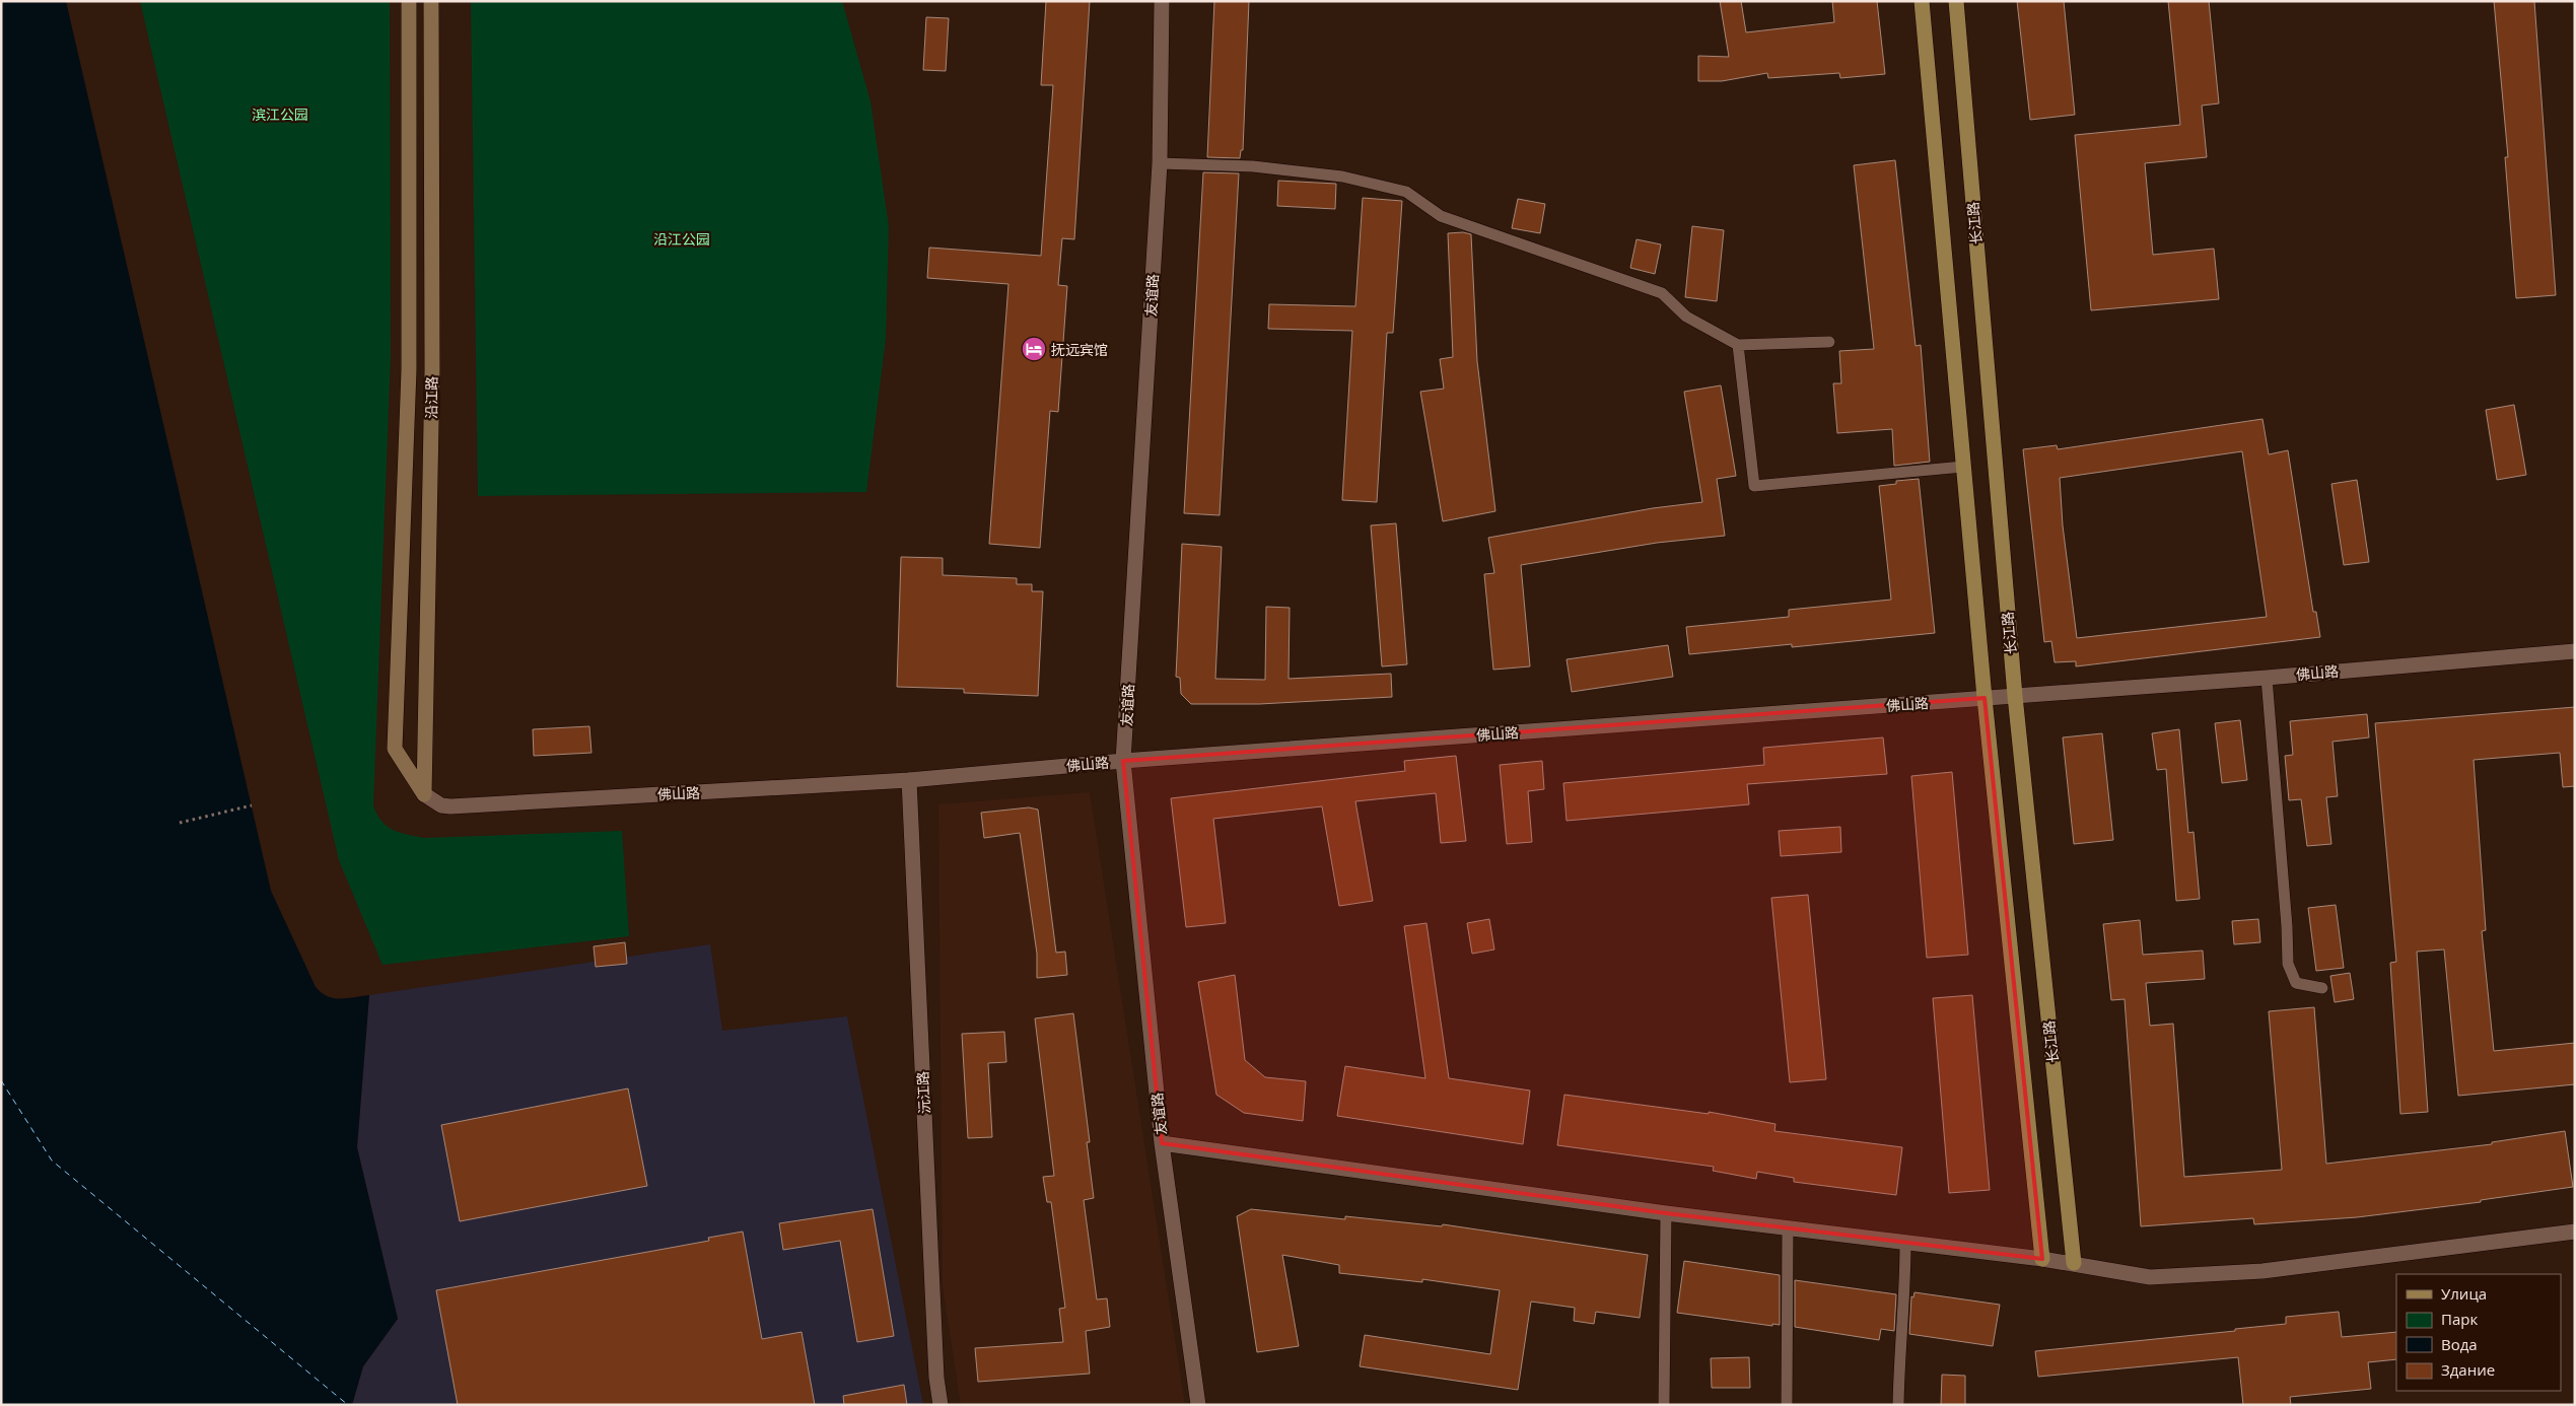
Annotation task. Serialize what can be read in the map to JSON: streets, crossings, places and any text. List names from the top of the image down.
{
  "streets": {
    "main road": ["长江路", "沿江路"],
    "street": ["友谊路", "佛山路", "沅江路"]
  },
  "crossings": [
    ["长江路", "佛山路"],
    ["友谊路", "佛山路"],
    ["沿江路", "佛山路"],
    ["佛山路", "沅江路"]
  ],
  "parks": ["滨江公园", "沿江公园"],
  "places": {
    "hotel": ["抚远宾馆"]
  },
  "legend": [
    "Улица",
    "Парк",
    "Вода",
    "Здание"
  ]
}
